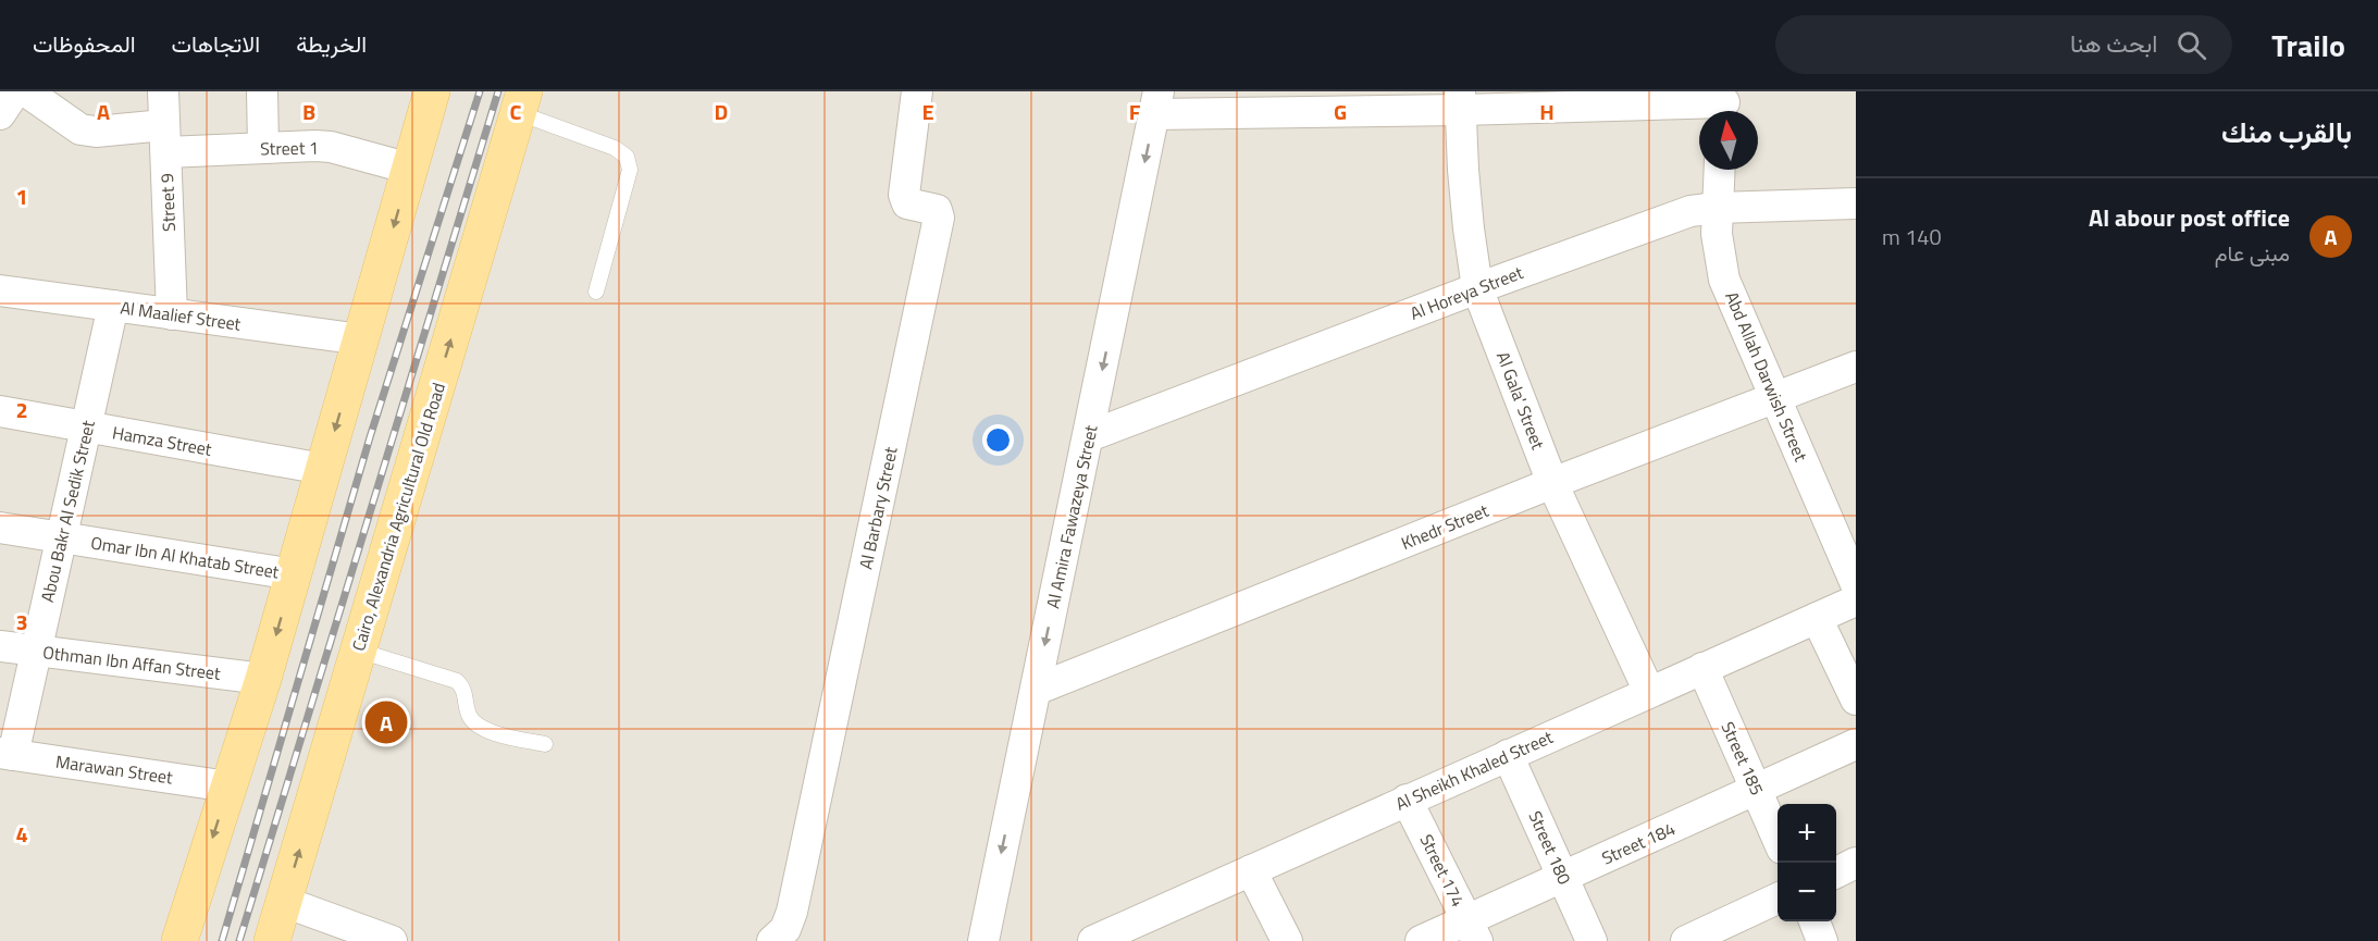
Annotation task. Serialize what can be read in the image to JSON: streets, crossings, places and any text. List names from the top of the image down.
{
  "streets": {
    "main road": ["Cairo, Alexandria Agricultural Old Road"],
    "street": [
      "Street 1",
      "Street 9",
      "Al Horeya Street",
      "Al Maalief Street",
      "Abd Allah Darwish Street",
      "Al Gala' Street",
      "Hamza Street",
      "Al Barbary Street",
      "Abou Bakr Al Sedik Street",
      "Al Amira Fawazeya Street",
      "Khedr Street",
      "Omar Ibn Al Khatab Street",
      "Othman Ibn Affan Street",
      "Street 185",
      "Marawan Street",
      "Al Sheikh Khaled Street",
      "Street 184",
      "Street 180",
      "Street 174"
    ]
  },
  "crossings": [
    ["Street 1", "Street 9"],
    ["Street 9", "Al Maalief Street"],
    ["Al Horeya Street", "Abd Allah Darwish Street"],
    ["Al Horeya Street", "Al Gala' Street"],
    ["Al Horeya Street", "Al Amira Fawazeya Street"],
    ["Al Maalief Street", "Abou Bakr Al Sedik Street"],
    ["Abd Allah Darwish Street", "Khedr Street"],
    ["Al Gala' Street", "Khedr Street"],
    ["Al Gala' Street", "Al Sheikh Khaled Street"],
    ["Hamza Street", "Abou Bakr Al Sedik Street"],
    ["Abou Bakr Al Sedik Street", "Omar Ibn Al Khatab Street"],
    ["Abou Bakr Al Sedik Street", "Othman Ibn Affan Street"],
    ["Abou Bakr Al Sedik Street", "Marawan Street"],
    ["Al Amira Fawazeya Street", "Khedr Street"],
    ["Street 185", "Al Sheikh Khaled Street"],
    ["Street 185", "Street 184"],
    ["Al Sheikh Khaled Street", "Street 180"],
    ["Al Sheikh Khaled Street", "Street 174"],
    ["Street 184", "Street 180"],
    ["Street 184", "Street 174"]
  ],
  "one_way": ["Al Amira Fawazeya Street"],
  "north": "top",
  "page": {
    "header": "Trailo",
    "search": "ابحث هنا",
    "nav": ["الخريطة", "الاتجاهات", "المحفوظات"],
    "heading": "بالقرب منك",
    "list": [
      {
        "mark": "A",
        "name": "Al abour post office",
        "note": "مبنى عام",
        "value": "140 m"
      }
    ],
    "pins": "A",
    "map_buttons": ["+", "−"]
  },
  "grid": {
    "columns": [
      "A",
      "B",
      "C",
      "D",
      "E",
      "F",
      "G",
      "H"
    ],
    "rows": [
      "1",
      "2",
      "3",
      "4"
    ]
  }
}
